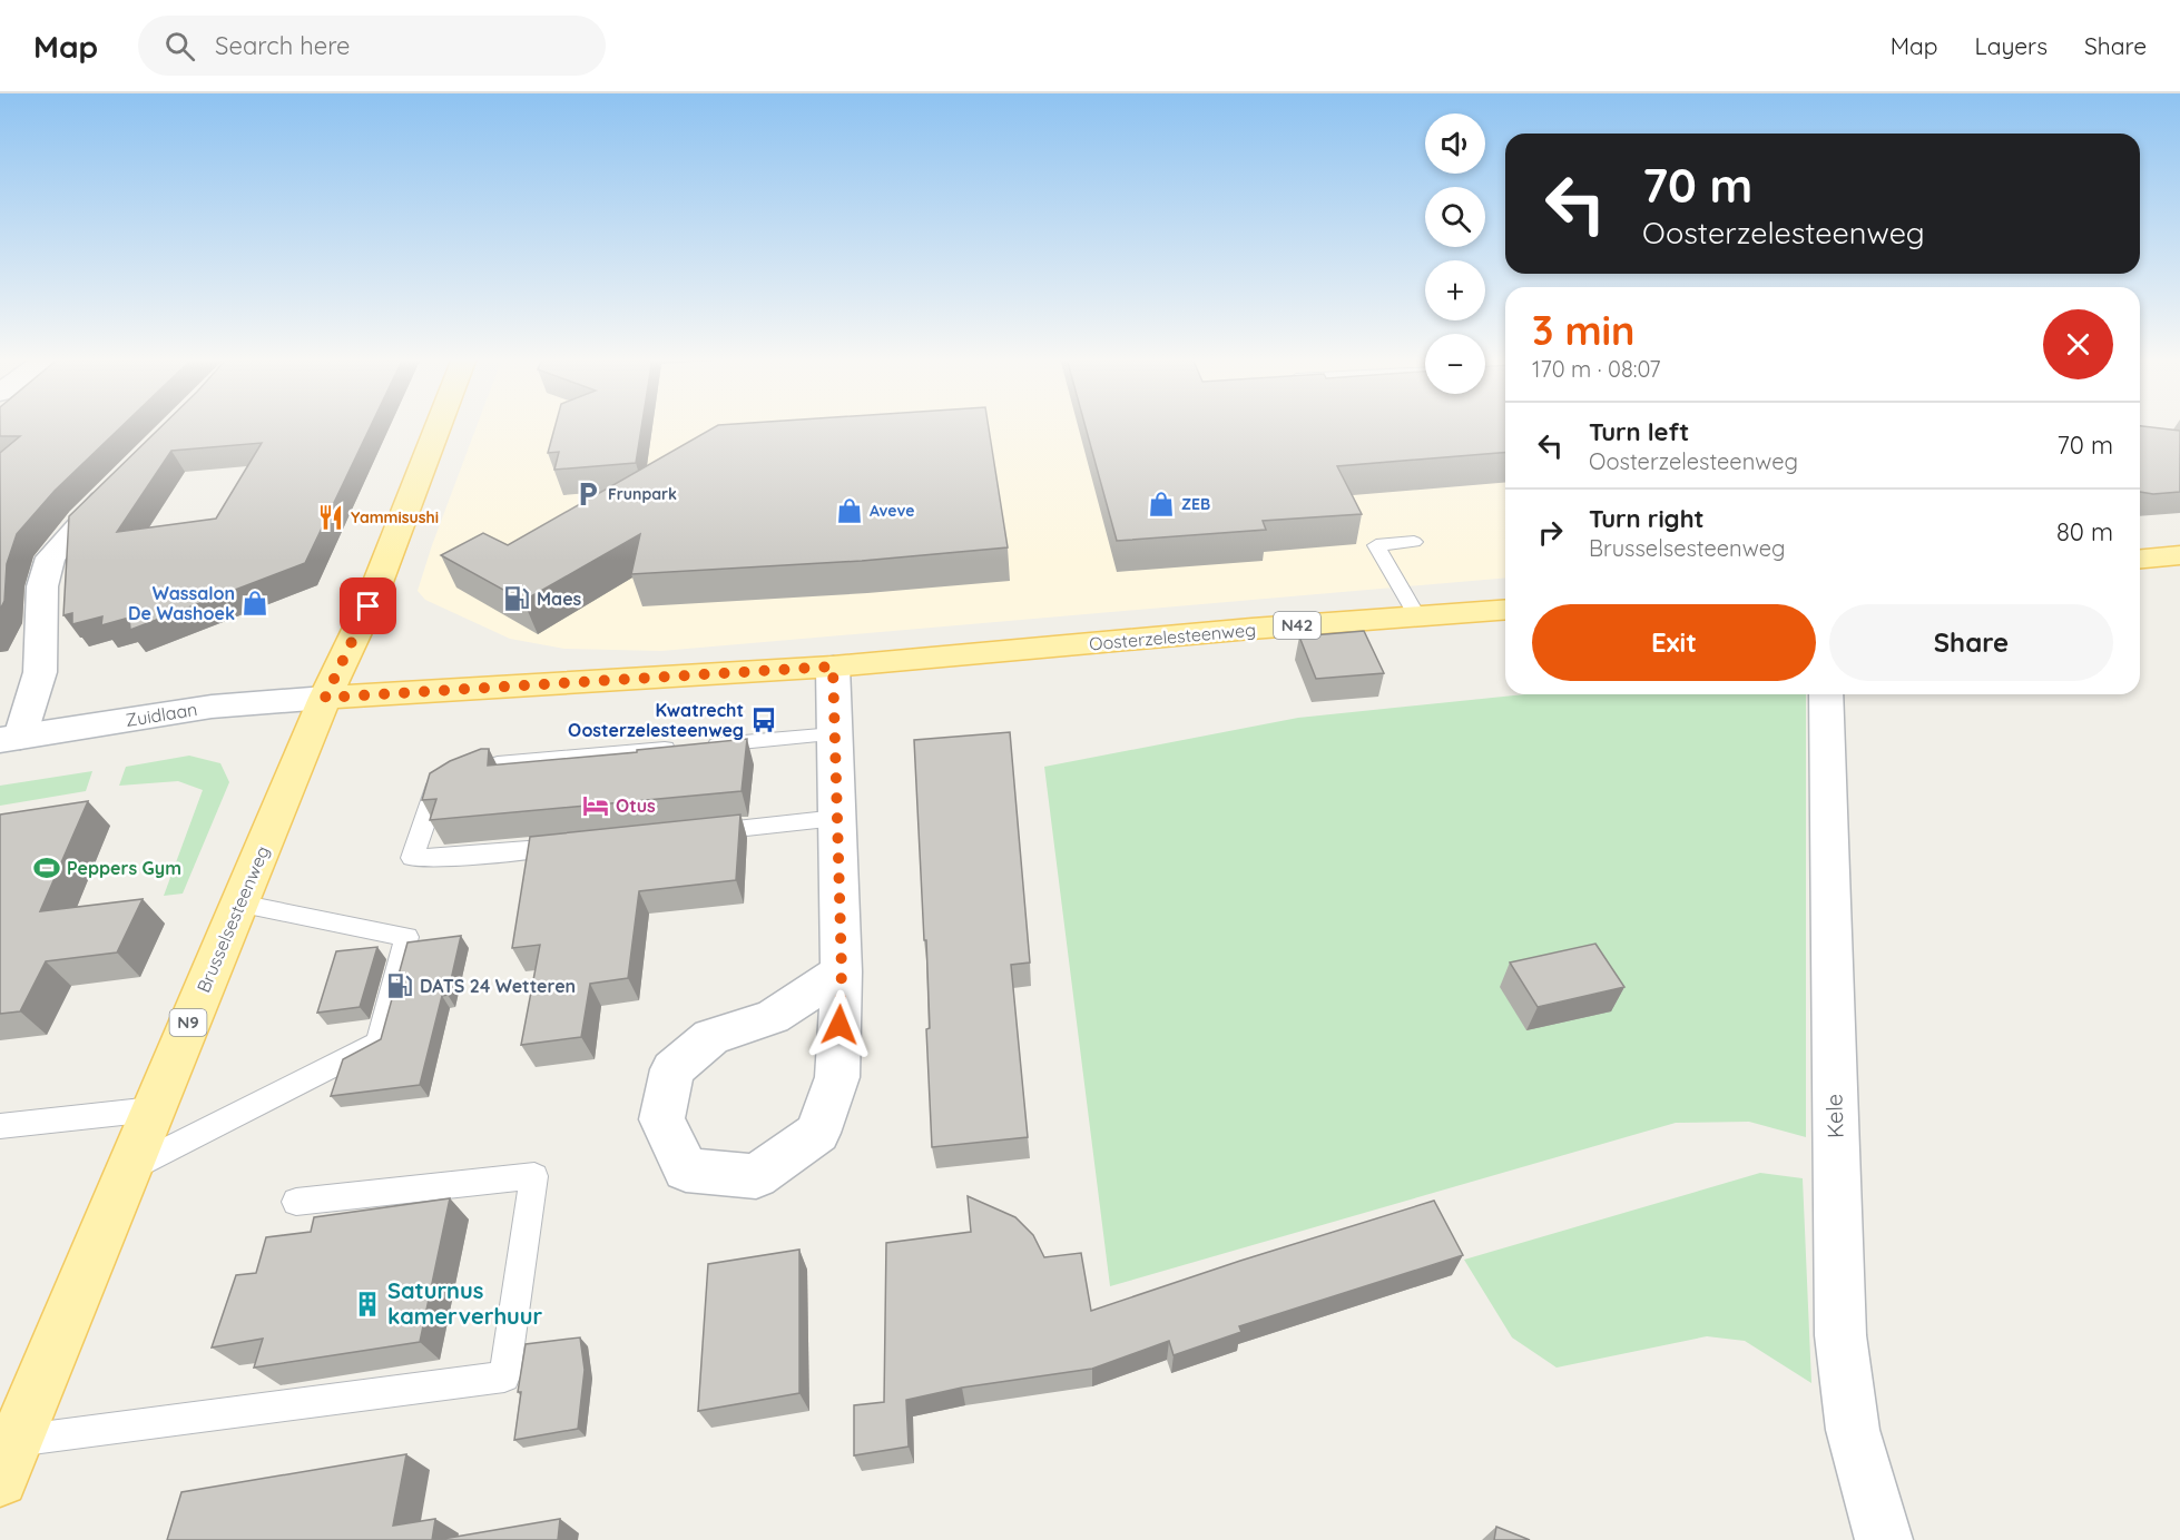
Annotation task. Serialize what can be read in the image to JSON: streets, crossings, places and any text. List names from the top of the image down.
{
  "streets": {
    "main road": [
      "N42",
      "Oosterzelesteenweg",
      "Brusselsesteenweg",
      "N9"
    ],
    "street": ["Zuidlaan", "Kele"]
  },
  "crossings": [
    ["Oosterzelesteenweg", "Zuidlaan"],
    ["Oosterzelesteenweg", "Brusselsesteenweg"],
    ["Zuidlaan", "Brusselsesteenweg"]
  ],
  "places": {
    "parking": ["Frunpark"],
    "shop": ["ZEB", "Aveve", "Wassalon De Washoek"],
    "restaurant": ["Yammisushi"],
    "fuel station": ["Maes", "DATS 24 Wetteren"],
    "bus stop": ["Kwatrecht Oosterzelesteenweg"],
    "hotel": ["Otus"],
    "sports": ["Peppers Gym"],
    "building": ["Saturnus kamerverhuur"]
  },
  "page": {
    "header": "Map",
    "search": "Search here",
    "nav": ["Map", "Layers", "Share"],
    "map_buttons": ["+", "−"],
    "turn": ["70 m", "Oosterzelesteenweg"],
    "heading": ["3 min", "170 m · 08:07"],
    "list": [
      {
        "name": "Turn left",
        "note": "Oosterzelesteenweg",
        "value": "70 m"
      },
      {
        "name": "Turn right",
        "note": "Brusselsesteenweg",
        "value": "80 m"
      }
    ],
    "buttons": ["Exit", "Share"]
  }
}
